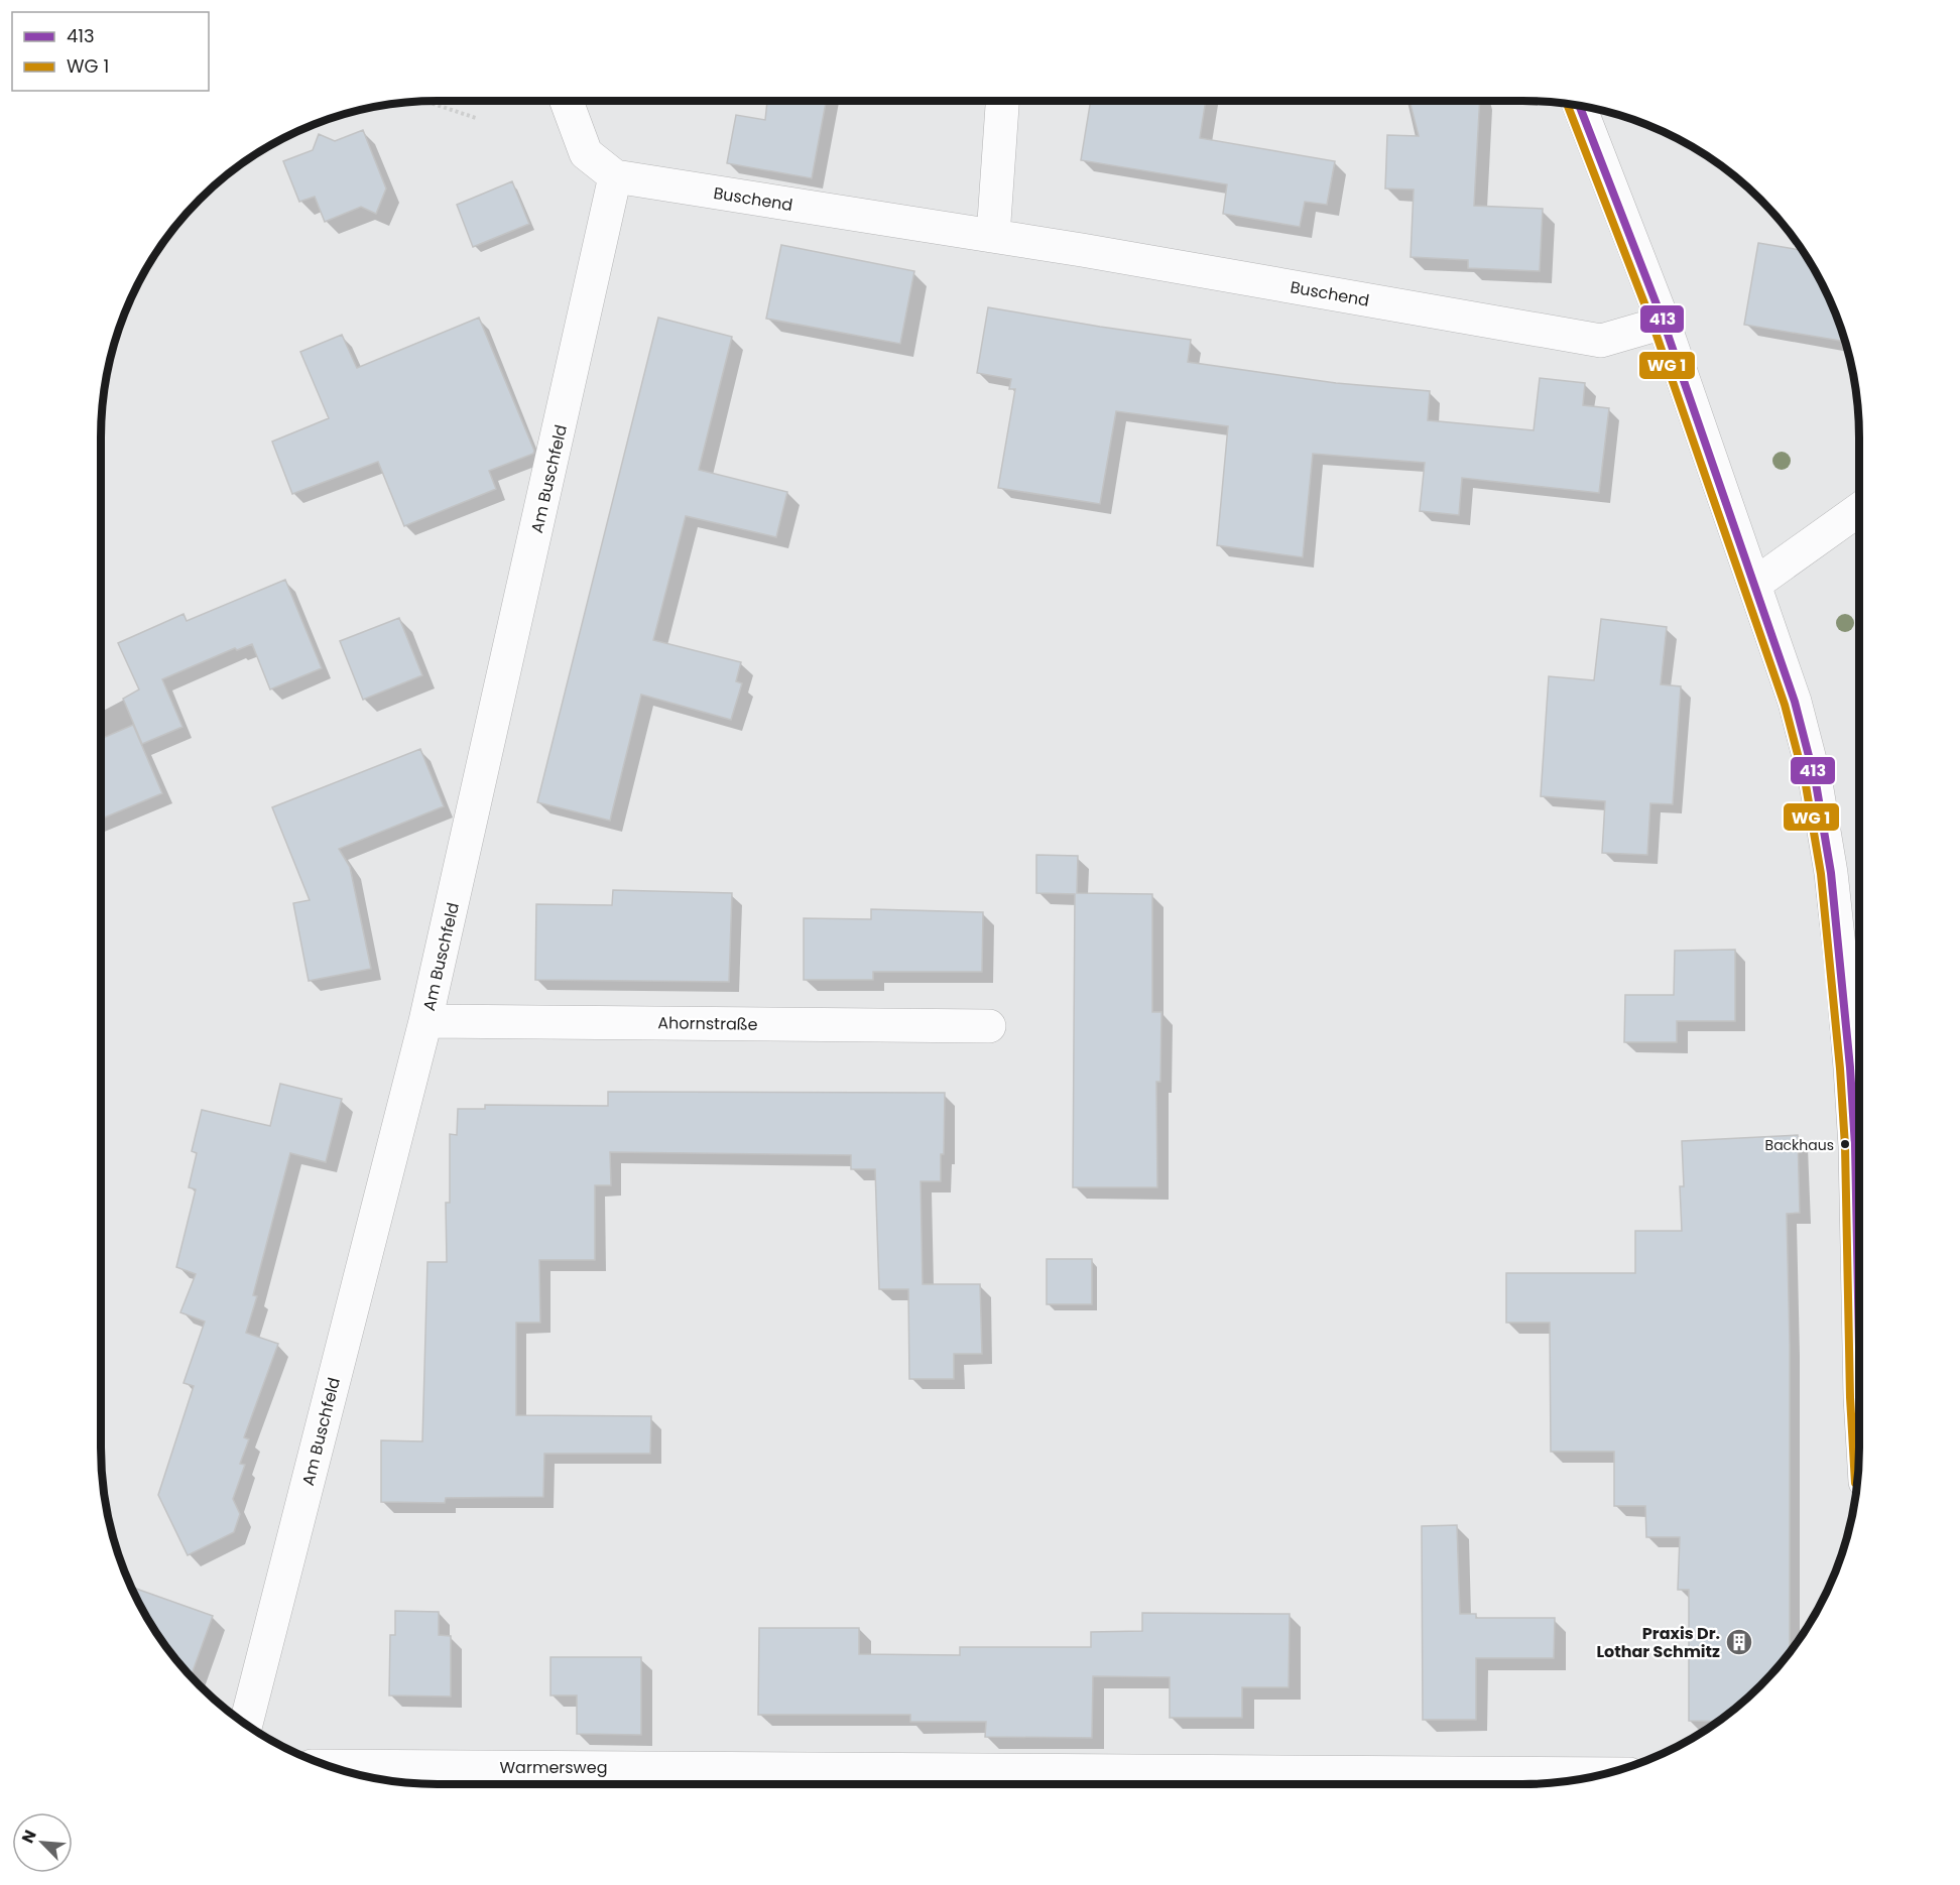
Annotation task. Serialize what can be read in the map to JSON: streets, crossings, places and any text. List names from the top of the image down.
{
  "streets": {
    "street": [
      "Buschend",
      "Am Buschfeld",
      "Ahornstraße",
      "Warmersweg"
    ]
  },
  "crossings": [
    ["Buschend", "Am Buschfeld"],
    ["Am Buschfeld", "Ahornstraße"]
  ],
  "places": {
    "other": ["Backhaus"],
    "building": ["Praxis Dr. Lothar Schmitz"]
  },
  "lines": ["transit line 413"],
  "legend": ["413", "WG 1"],
  "north": "top left"
}
